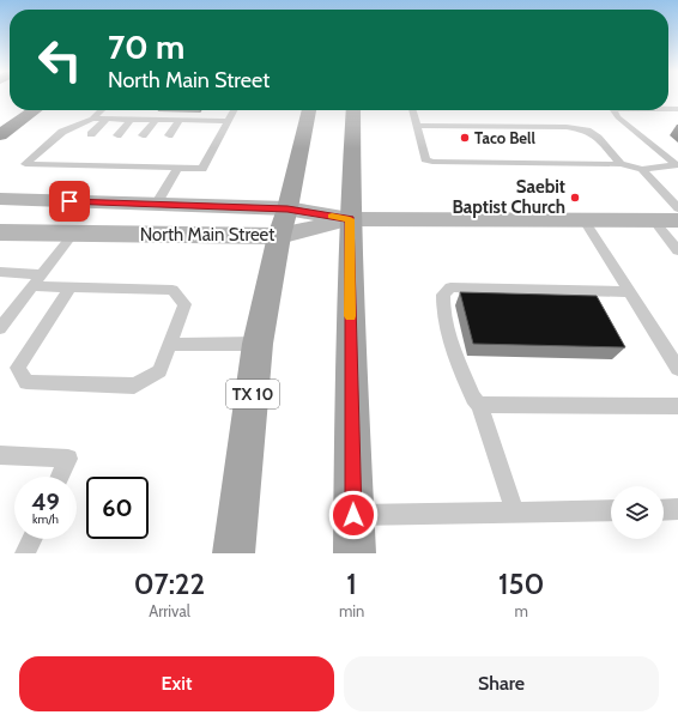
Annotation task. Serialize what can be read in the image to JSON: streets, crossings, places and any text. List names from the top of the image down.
{
  "streets": {
    "main road": ["North Main Street", "TX 10"]
  },
  "crossings": [
    ["North Main Street", "TX 10"]
  ],
  "places": ["Taco Bell", "Saebit Baptist Church"],
  "page": {
    "turn": ["70 m", "North Main Street"],
    "speed": "49 km/h",
    "limit": "60",
    "eta": [
      "07:22",
      "Arrival",
      "1",
      "min",
      "150",
      "m"
    ],
    "buttons": ["Exit", "Share"]
  }
}
